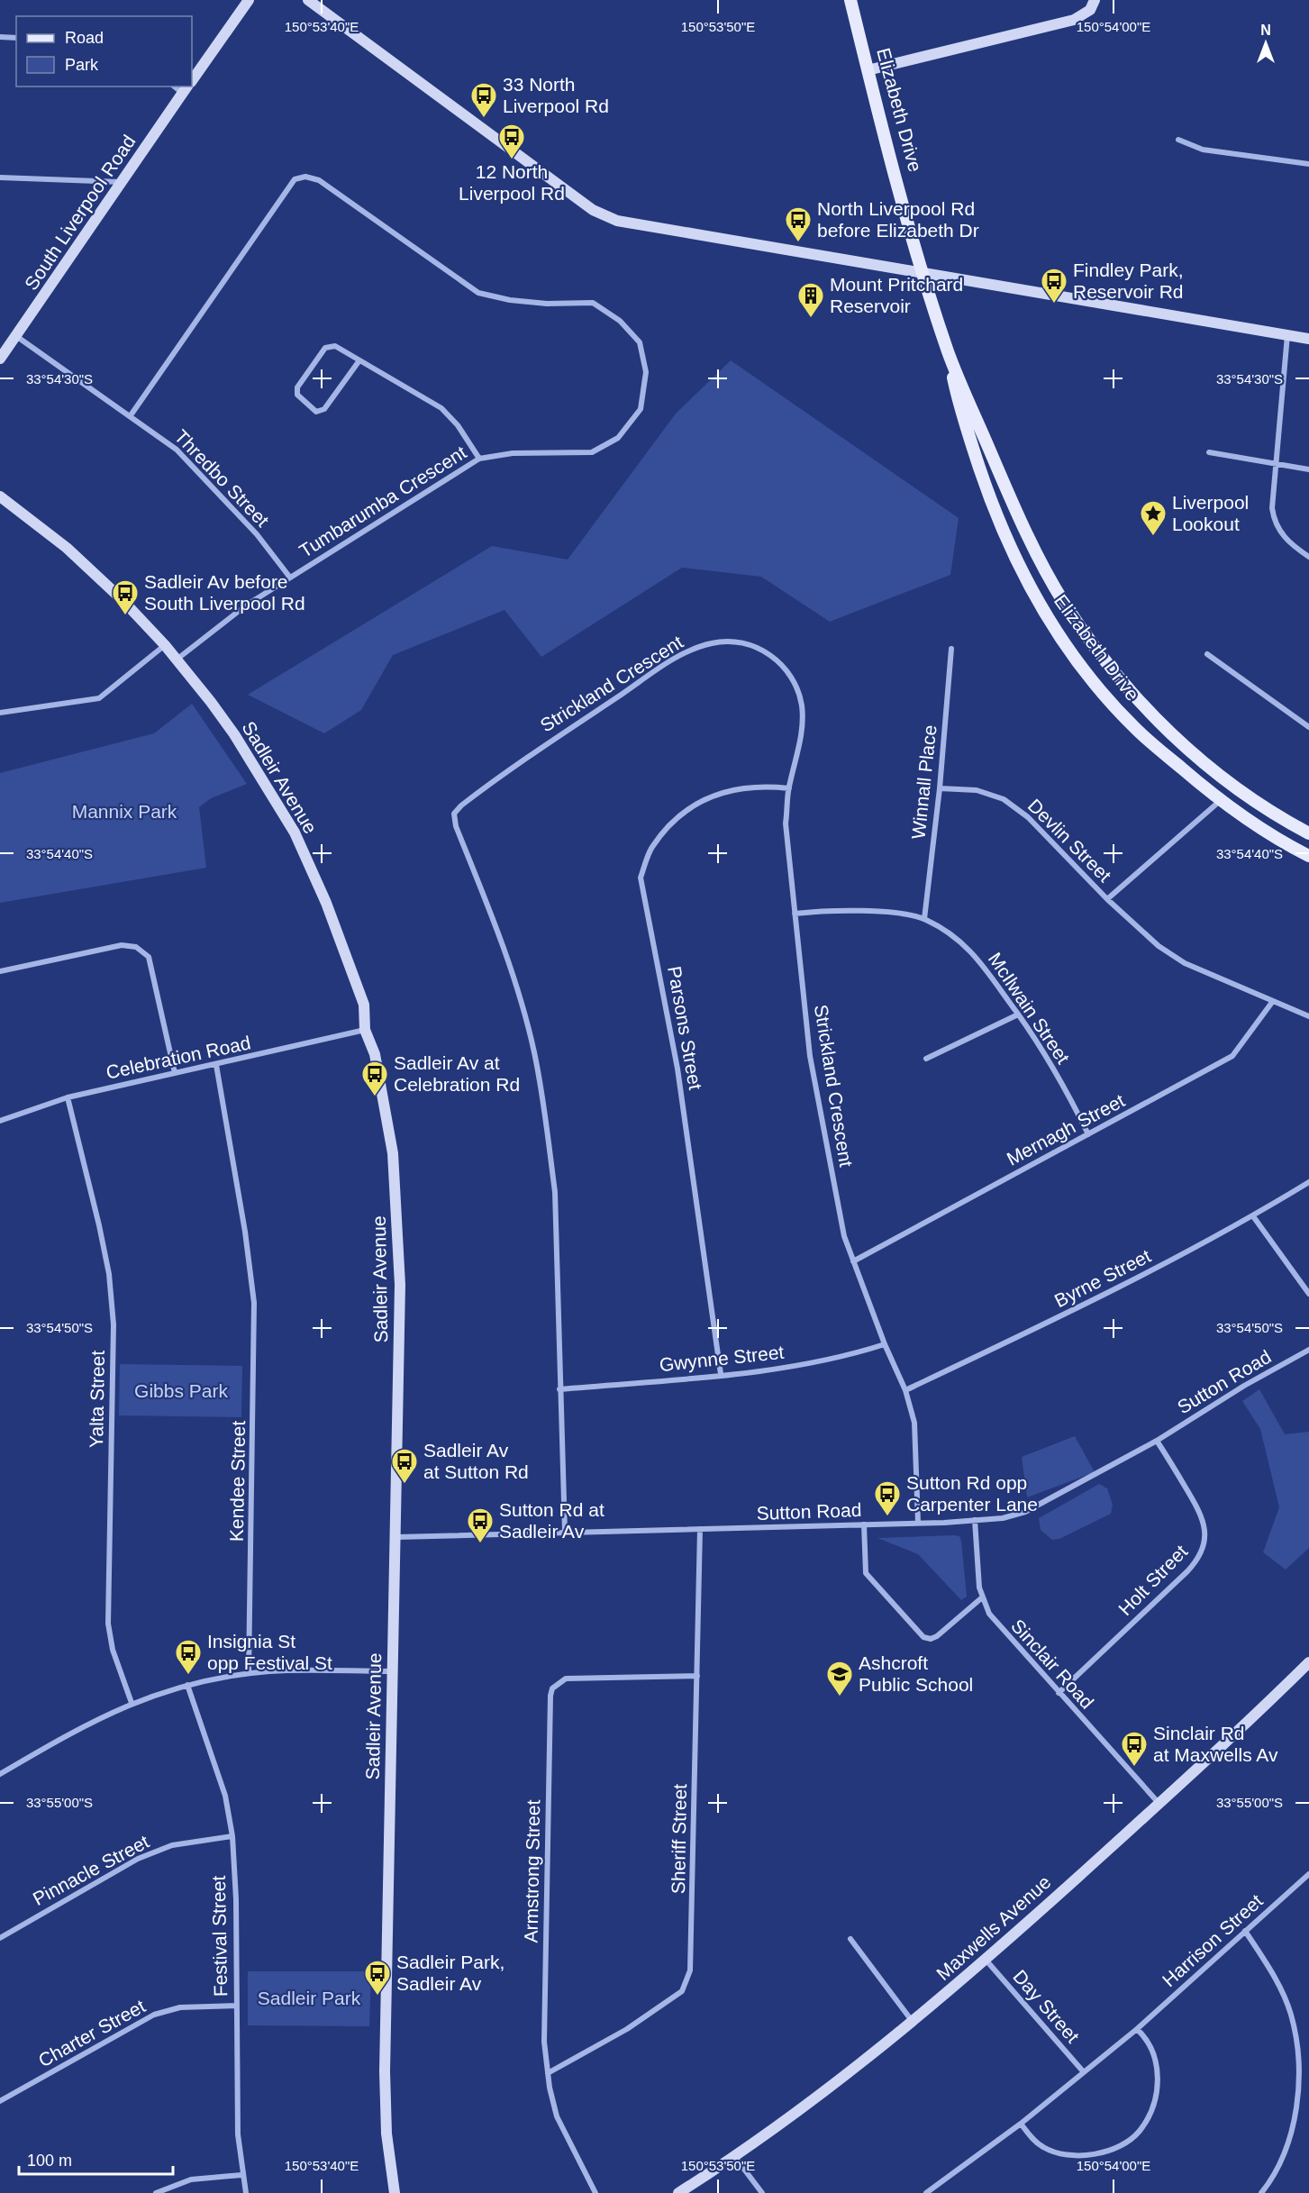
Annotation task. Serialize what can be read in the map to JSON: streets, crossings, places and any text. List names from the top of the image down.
{
  "streets": {
    "main road": ["Elizabeth Drive"],
    "street": [
      "South Liverpool Road",
      "Thredbo Street",
      "Tumbarumba Crescent",
      "Strickland Crescent",
      "Sadleir Avenue",
      "Winnall Place",
      "Devlin Street",
      "McIlwain Street",
      "Parsons Street",
      "Celebration Road",
      "Mernagh Street",
      "Byrne Street",
      "Gwynne Street",
      "Sutton Road",
      "Yalta Street",
      "Kendee Street",
      "Holt Street",
      "Sinclair Road",
      "Sheriff Street",
      "Pinnacle Street",
      "Armstrong Street",
      "Maxwells Avenue",
      "Festival Street",
      "Harrison Street",
      "Day Street",
      "Charter Street"
    ]
  },
  "crossings": [
    ["South Liverpool Road", "Thredbo Street"],
    ["Thredbo Street", "Tumbarumba Crescent"],
    ["Tumbarumba Crescent", "Sadleir Avenue"],
    ["Strickland Crescent", "McIlwain Street"],
    ["Strickland Crescent", "Parsons Street"],
    ["Strickland Crescent", "Mernagh Street"],
    ["Strickland Crescent", "Byrne Street"],
    ["Strickland Crescent", "Gwynne Street"],
    ["Strickland Crescent", "Sutton Road"],
    ["Sadleir Avenue", "Celebration Road"],
    ["Sadleir Avenue", "Sutton Road"],
    ["Winnall Place", "Devlin Street"],
    ["Winnall Place", "McIlwain Street"],
    ["Devlin Street", "Mernagh Street"],
    ["McIlwain Street", "Mernagh Street"],
    ["Parsons Street", "Gwynne Street"],
    ["Celebration Road", "Yalta Street"],
    ["Celebration Road", "Kendee Street"],
    ["Sutton Road", "Holt Street"],
    ["Sutton Road", "Sinclair Road"],
    ["Sutton Road", "Sheriff Street"],
    ["Holt Street", "Sinclair Road"],
    ["Sinclair Road", "Maxwells Avenue"],
    ["Sheriff Street", "Armstrong Street"],
    ["Pinnacle Street", "Festival Street"],
    ["Maxwells Avenue", "Day Street"],
    ["Festival Street", "Charter Street"],
    ["Harrison Street", "Day Street"]
  ],
  "parks": ["Mannix Park", "Gibbs Park", "Sadleir Park"],
  "places": {
    "bus stop": [
      "33 North Liverpool Rd",
      "12 North Liverpool Rd",
      "North Liverpool Rd before Elizabeth Dr",
      "Findley Park, Reservoir Rd",
      "Sadleir Av before South Liverpool Rd",
      "Sadleir Av at Celebration Rd",
      "Sadleir Av at Sutton Rd",
      "Sutton Rd opp Carpenter Lane",
      "Sutton Rd at Sadleir Av",
      "Insignia St opp Festival St",
      "Sinclair Rd at Maxwells Av",
      "Sadleir Park, Sadleir Av"
    ],
    "building": ["Mount Pritchard Reservoir"],
    "place": ["Liverpool Lookout"],
    "school or university": ["Ashcroft Public School"]
  },
  "legend": ["Road", "Park"],
  "scale_bar": "100 m",
  "north": "top",
  "coordinates": [
    "150°53'40\"E",
    "150°53'50\"E",
    "150°54'00\"E",
    "33°54'30\"S",
    "33°54'40\"S",
    "33°54'50\"S",
    "33°55'00\"S"
  ]
}
